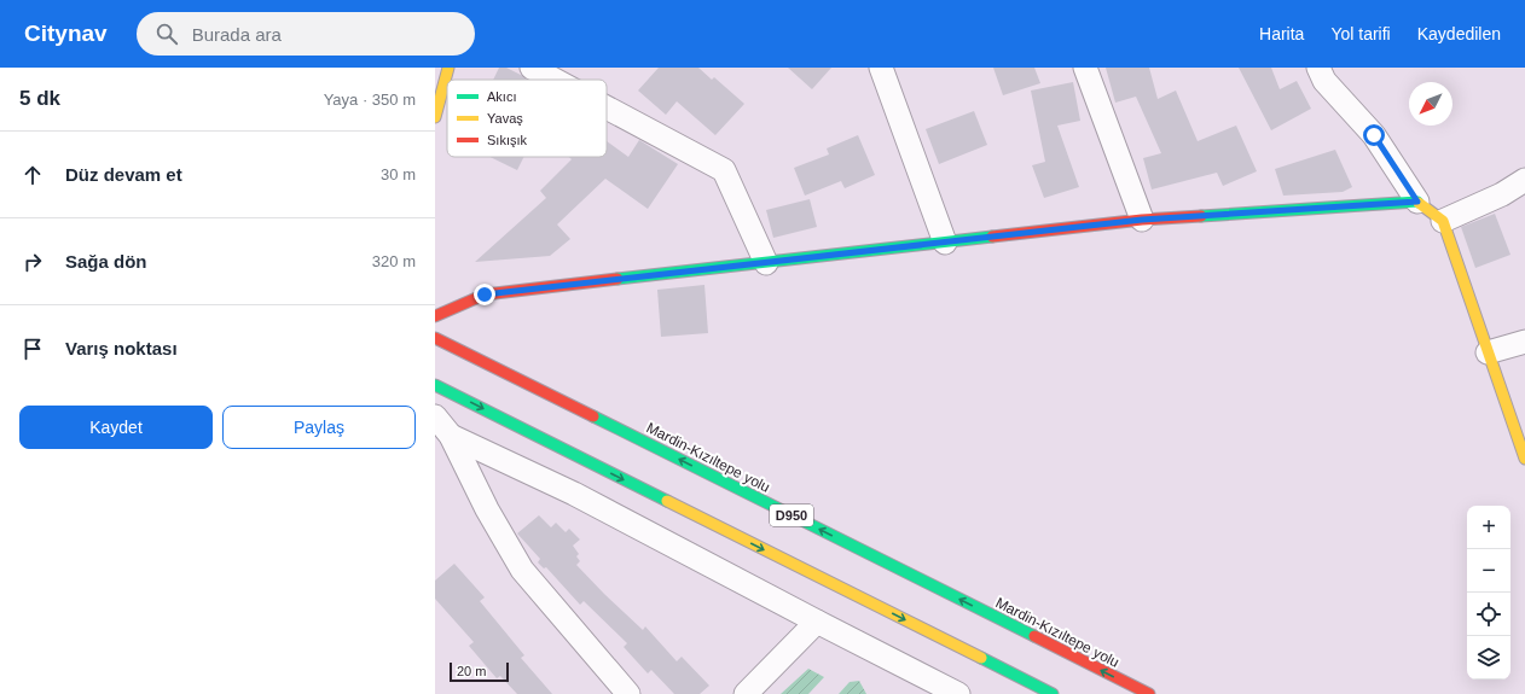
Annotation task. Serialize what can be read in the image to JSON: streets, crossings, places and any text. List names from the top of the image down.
{
  "streets": {
    "main road": ["Mardin-Kızıltepe yolu", "D950"]
  },
  "legend": ["Akıcı", "Yavaş", "Sıkışık"],
  "scale_bar": "20 m",
  "north": "bottom left",
  "page": {
    "header": "Citynav",
    "search": "Burada ara",
    "nav": ["Harita", "Yol tarifi", "Kaydedilen"],
    "heading": ["5 dk", "Yaya · 350 m"],
    "list": [
      ["Düz devam et", "30 m"],
      ["Sağa dön", "320 m"],
      "Varış noktası"
    ],
    "buttons": ["Kaydet", "Paylaş"],
    "map_buttons": ["+", "−"],
    "scale": "20 m"
  }
}
